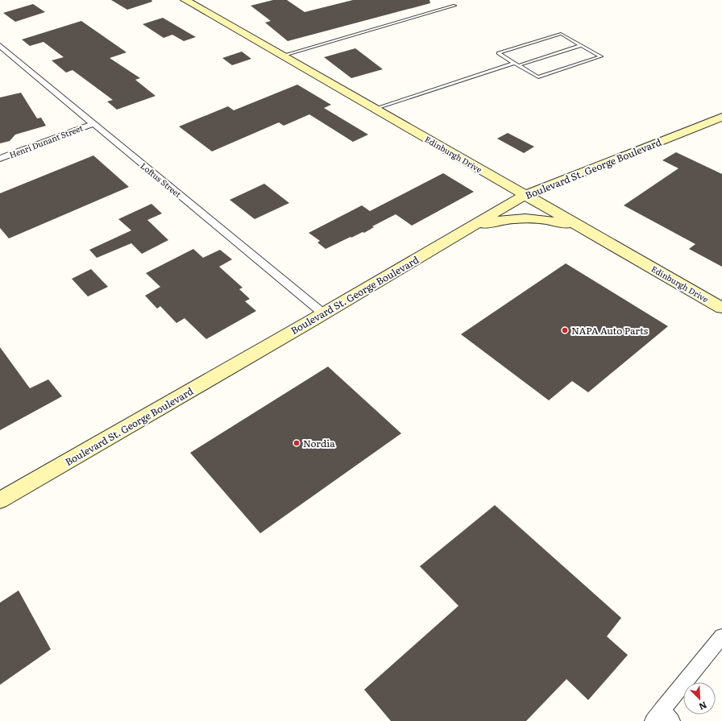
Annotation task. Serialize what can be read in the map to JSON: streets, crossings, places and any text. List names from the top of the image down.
{
  "streets": {
    "street": [
      "Henri Dunant Street",
      "Edinburgh Drive",
      "Boulevard St. George Boulevard",
      "Loftus Street"
    ]
  },
  "crossings": [
    ["Henri Dunant Street", "Loftus Street"],
    ["Edinburgh Drive", "Boulevard St. George Boulevard"],
    ["Boulevard St. George Boulevard", "Loftus Street"]
  ],
  "places": ["NAPA Auto Parts", "Nordia"],
  "north": "bottom right"
}
